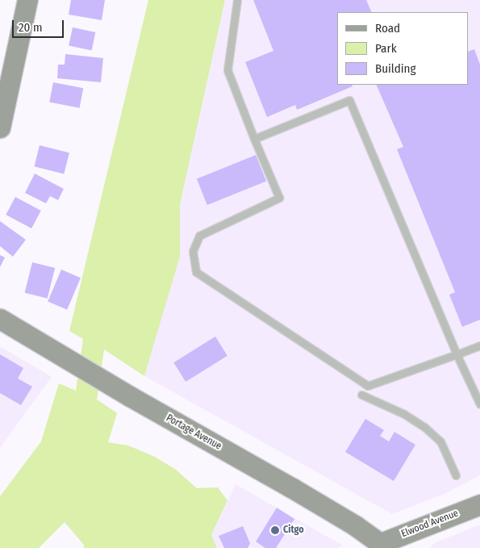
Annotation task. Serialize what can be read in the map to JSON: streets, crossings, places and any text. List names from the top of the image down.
{
  "streets": {
    "main road": ["Portage Avenue", "Elwood Avenue"]
  },
  "crossings": [
    ["Portage Avenue", "Elwood Avenue"]
  ],
  "places": ["Citgo"],
  "legend": ["Road", "Park", "Building"],
  "scale_bar": "20 m"
}
